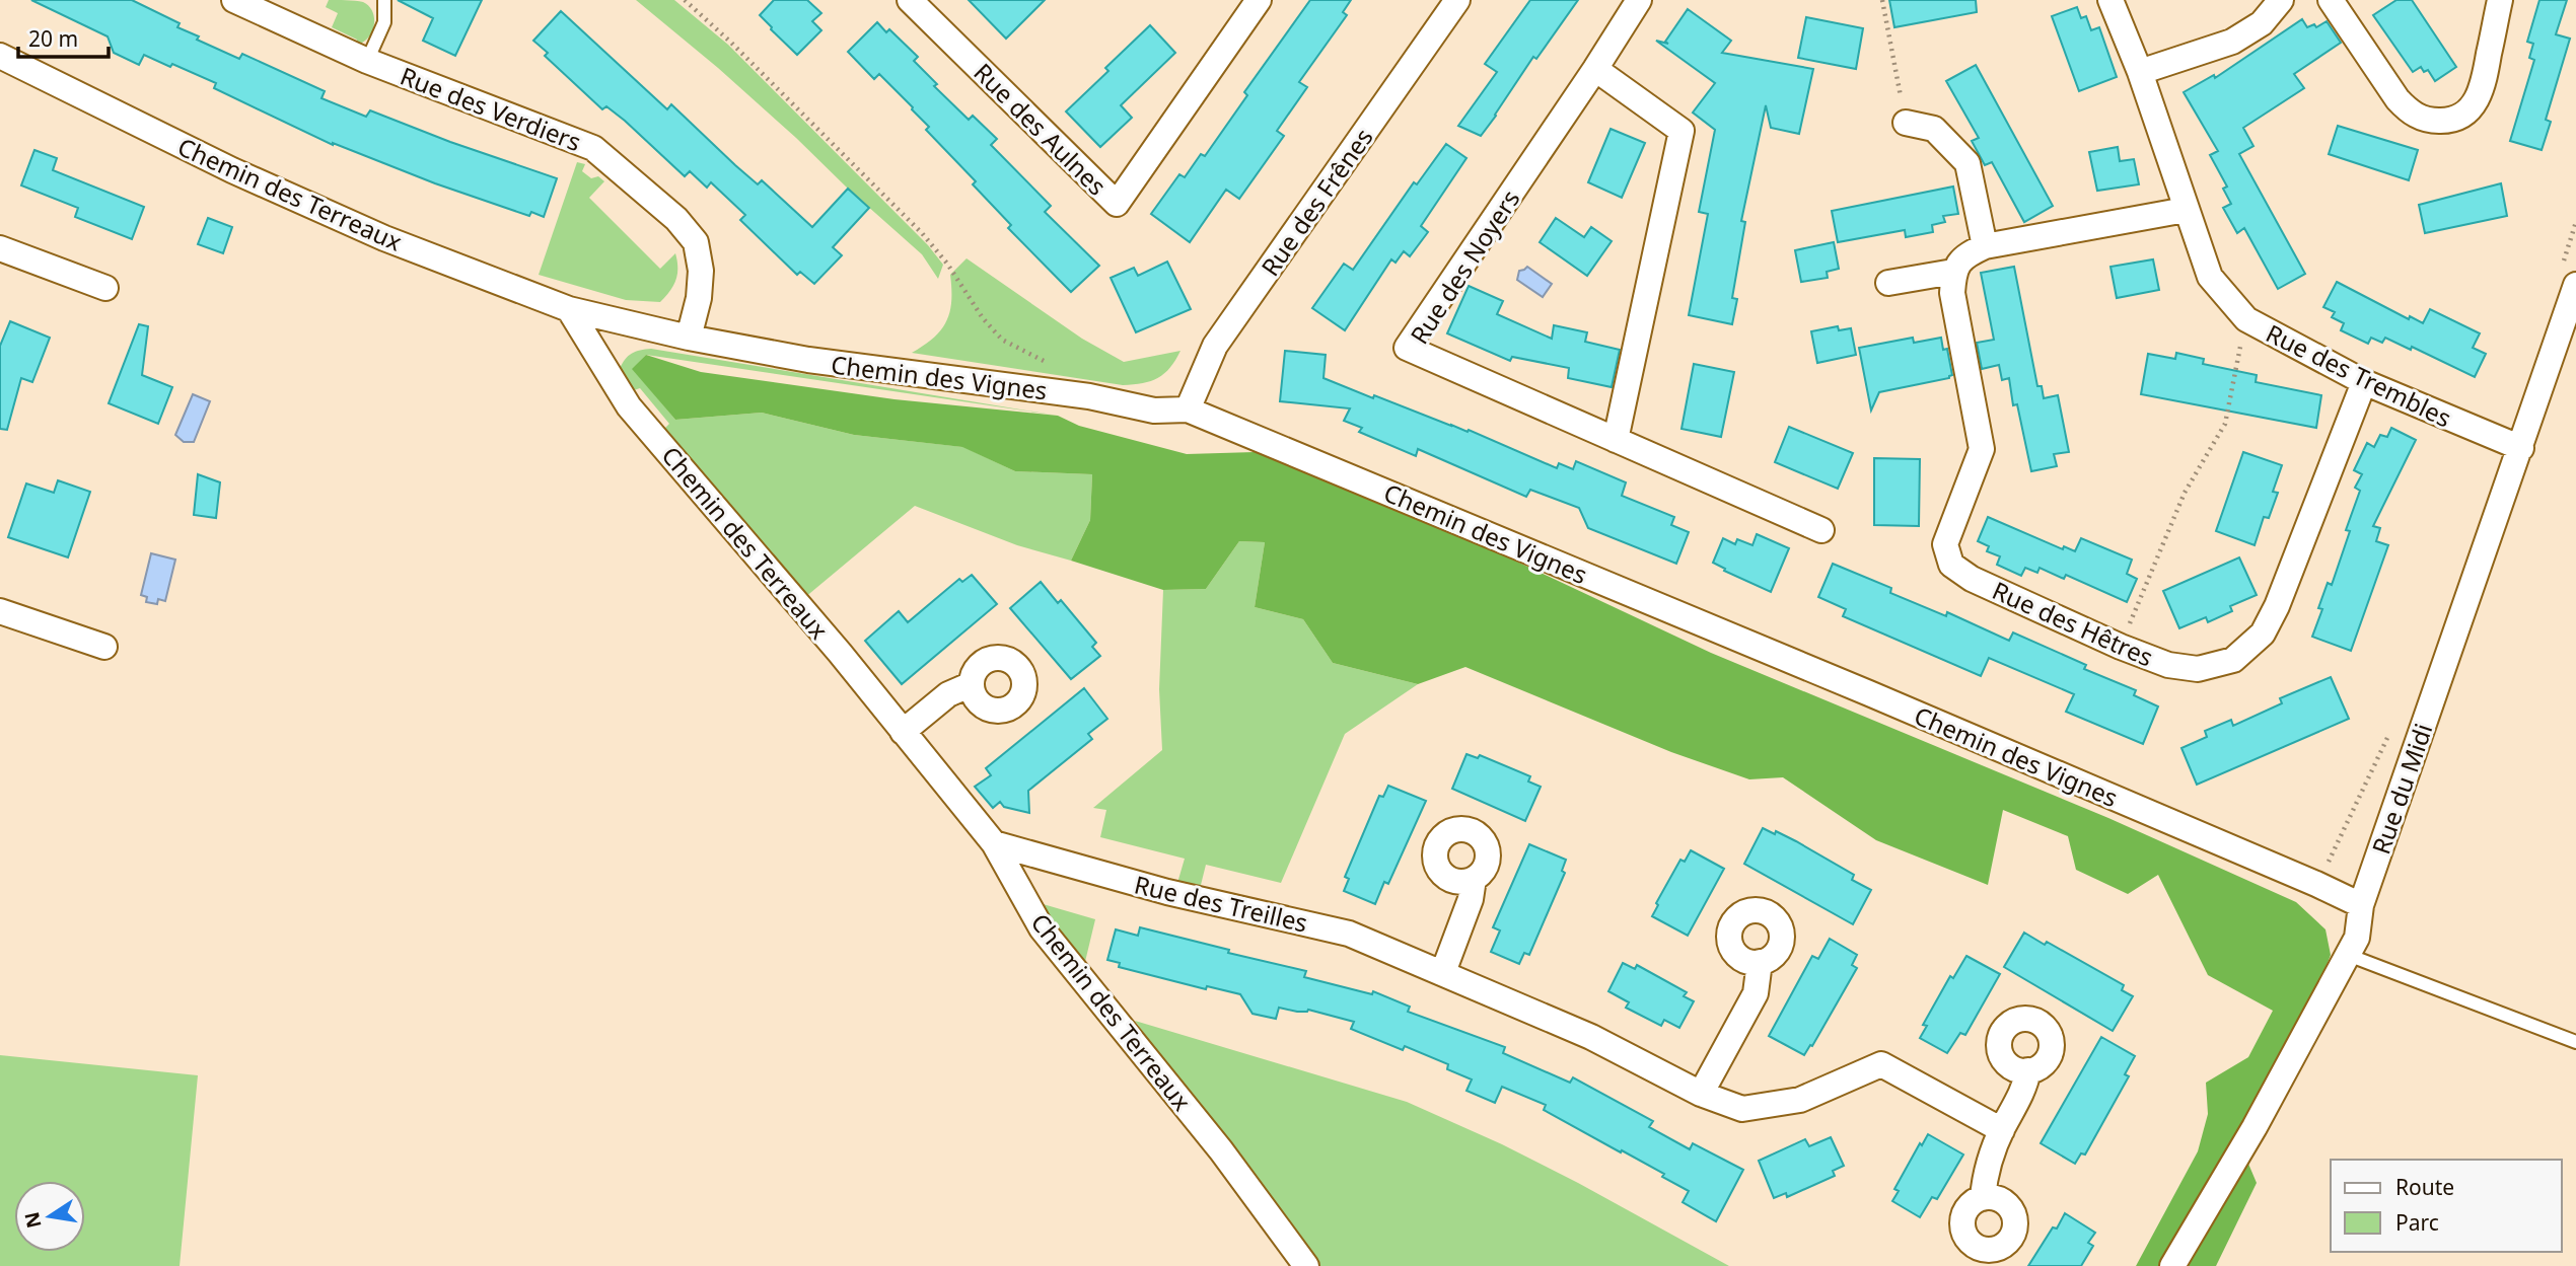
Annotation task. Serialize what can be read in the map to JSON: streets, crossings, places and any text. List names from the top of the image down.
{
  "streets": {
    "street": [
      "Rue des Verdiers",
      "Rue des Aulnes",
      "Chemin des Terreaux",
      "Rue des Frênes",
      "Rue des Noyers",
      "Rue des Trembles",
      "Chemin des Vignes",
      "Rue des Hêtres",
      "Rue du Midi",
      "Rue des Treilles"
    ]
  },
  "crossings": [
    ["Rue des Verdiers", "Chemin des Vignes"],
    ["Chemin des Terreaux", "Chemin des Vignes"],
    ["Chemin des Terreaux", "Rue des Treilles"],
    ["Rue des Frênes", "Chemin des Vignes"],
    ["Rue des Trembles", "Rue des Hêtres"],
    ["Rue des Trembles", "Rue du Midi"],
    ["Chemin des Vignes", "Rue du Midi"]
  ],
  "legend": ["Route", "Parc"],
  "scale_bar": "20 m",
  "north": "left"
}
